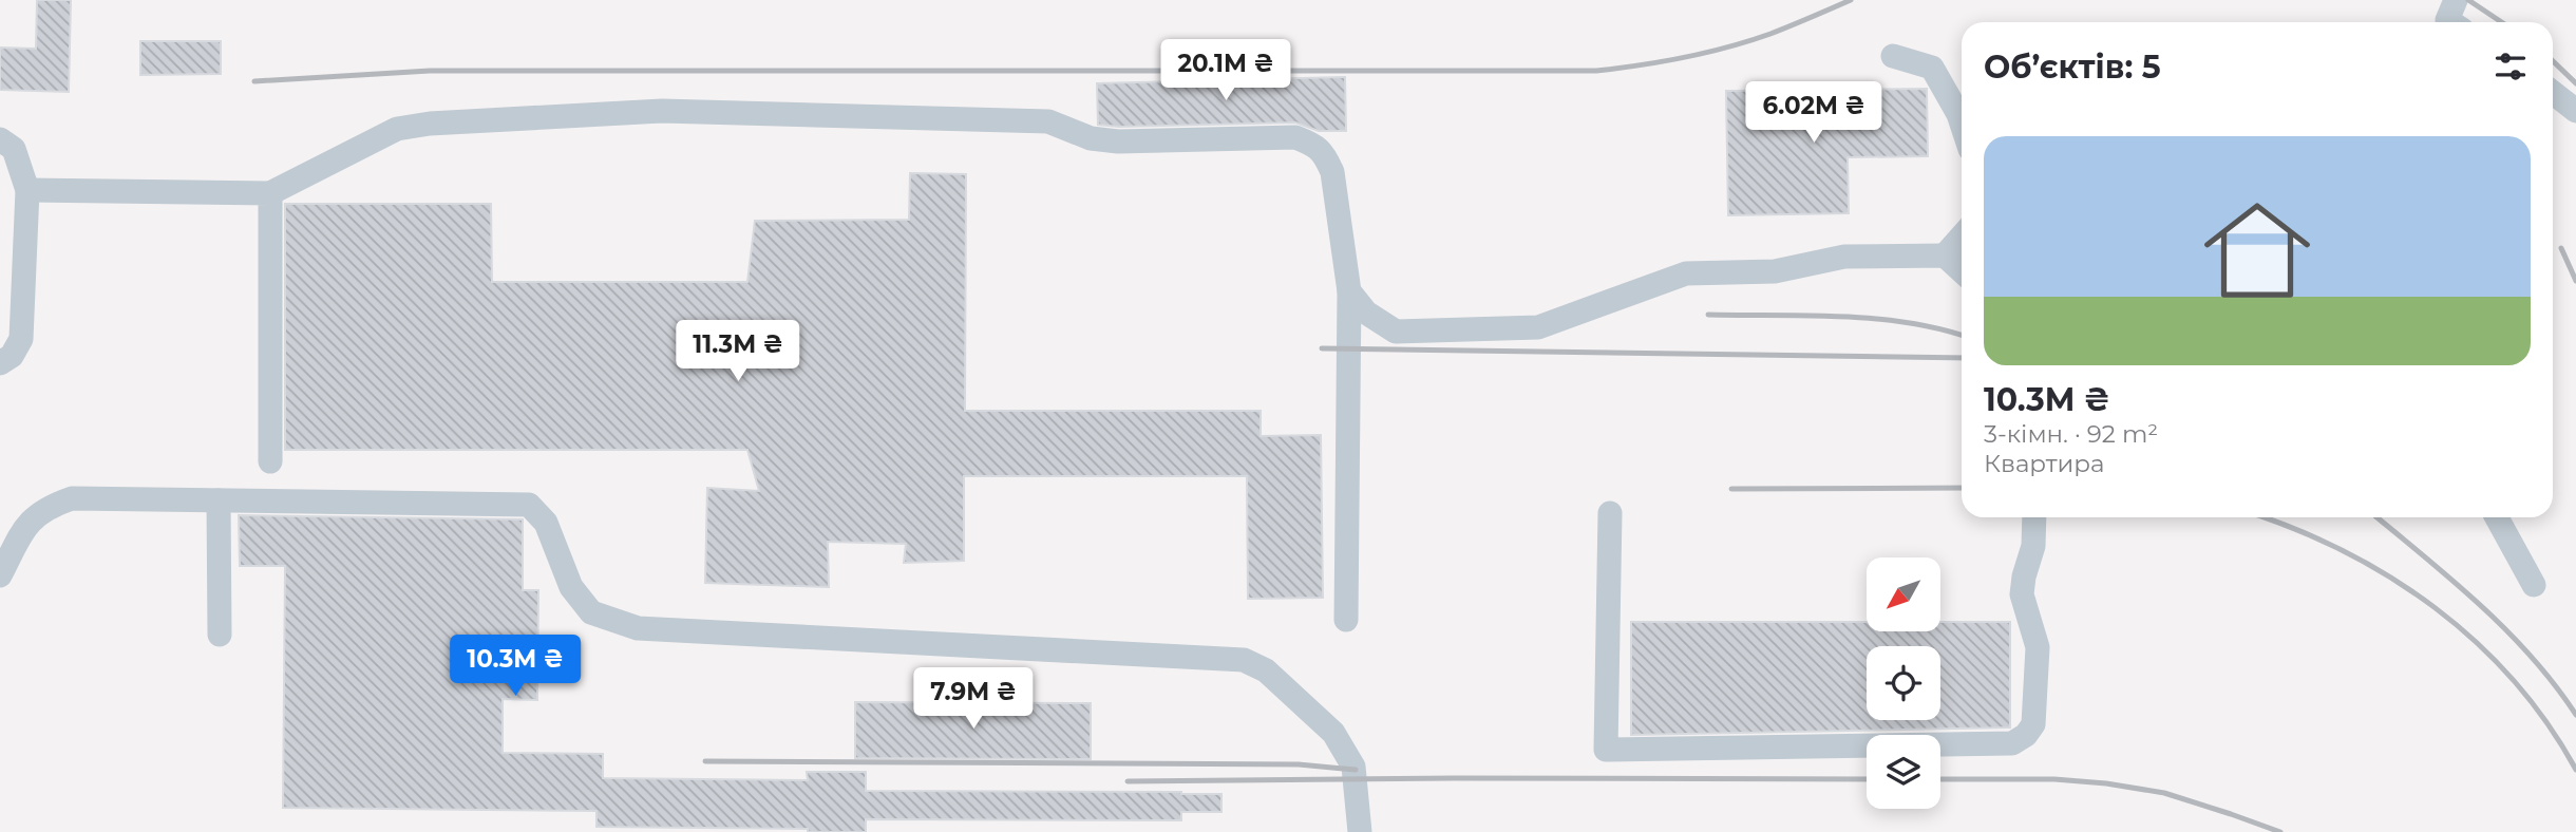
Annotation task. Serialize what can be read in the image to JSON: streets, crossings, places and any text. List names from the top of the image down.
{
  "north": "bottom left",
  "page": {
    "heading": "Об’єктів: 5",
    "price": [
      "20.1M ₴",
      "6.02M ₴",
      "11.3M ₴",
      "10.3M ₴",
      "7.9M ₴"
    ],
    "list": [
      {
        "name": "10.3M ₴",
        "note": "3-кімн. · 92 m² · Квартира"
      }
    ]
  }
}
